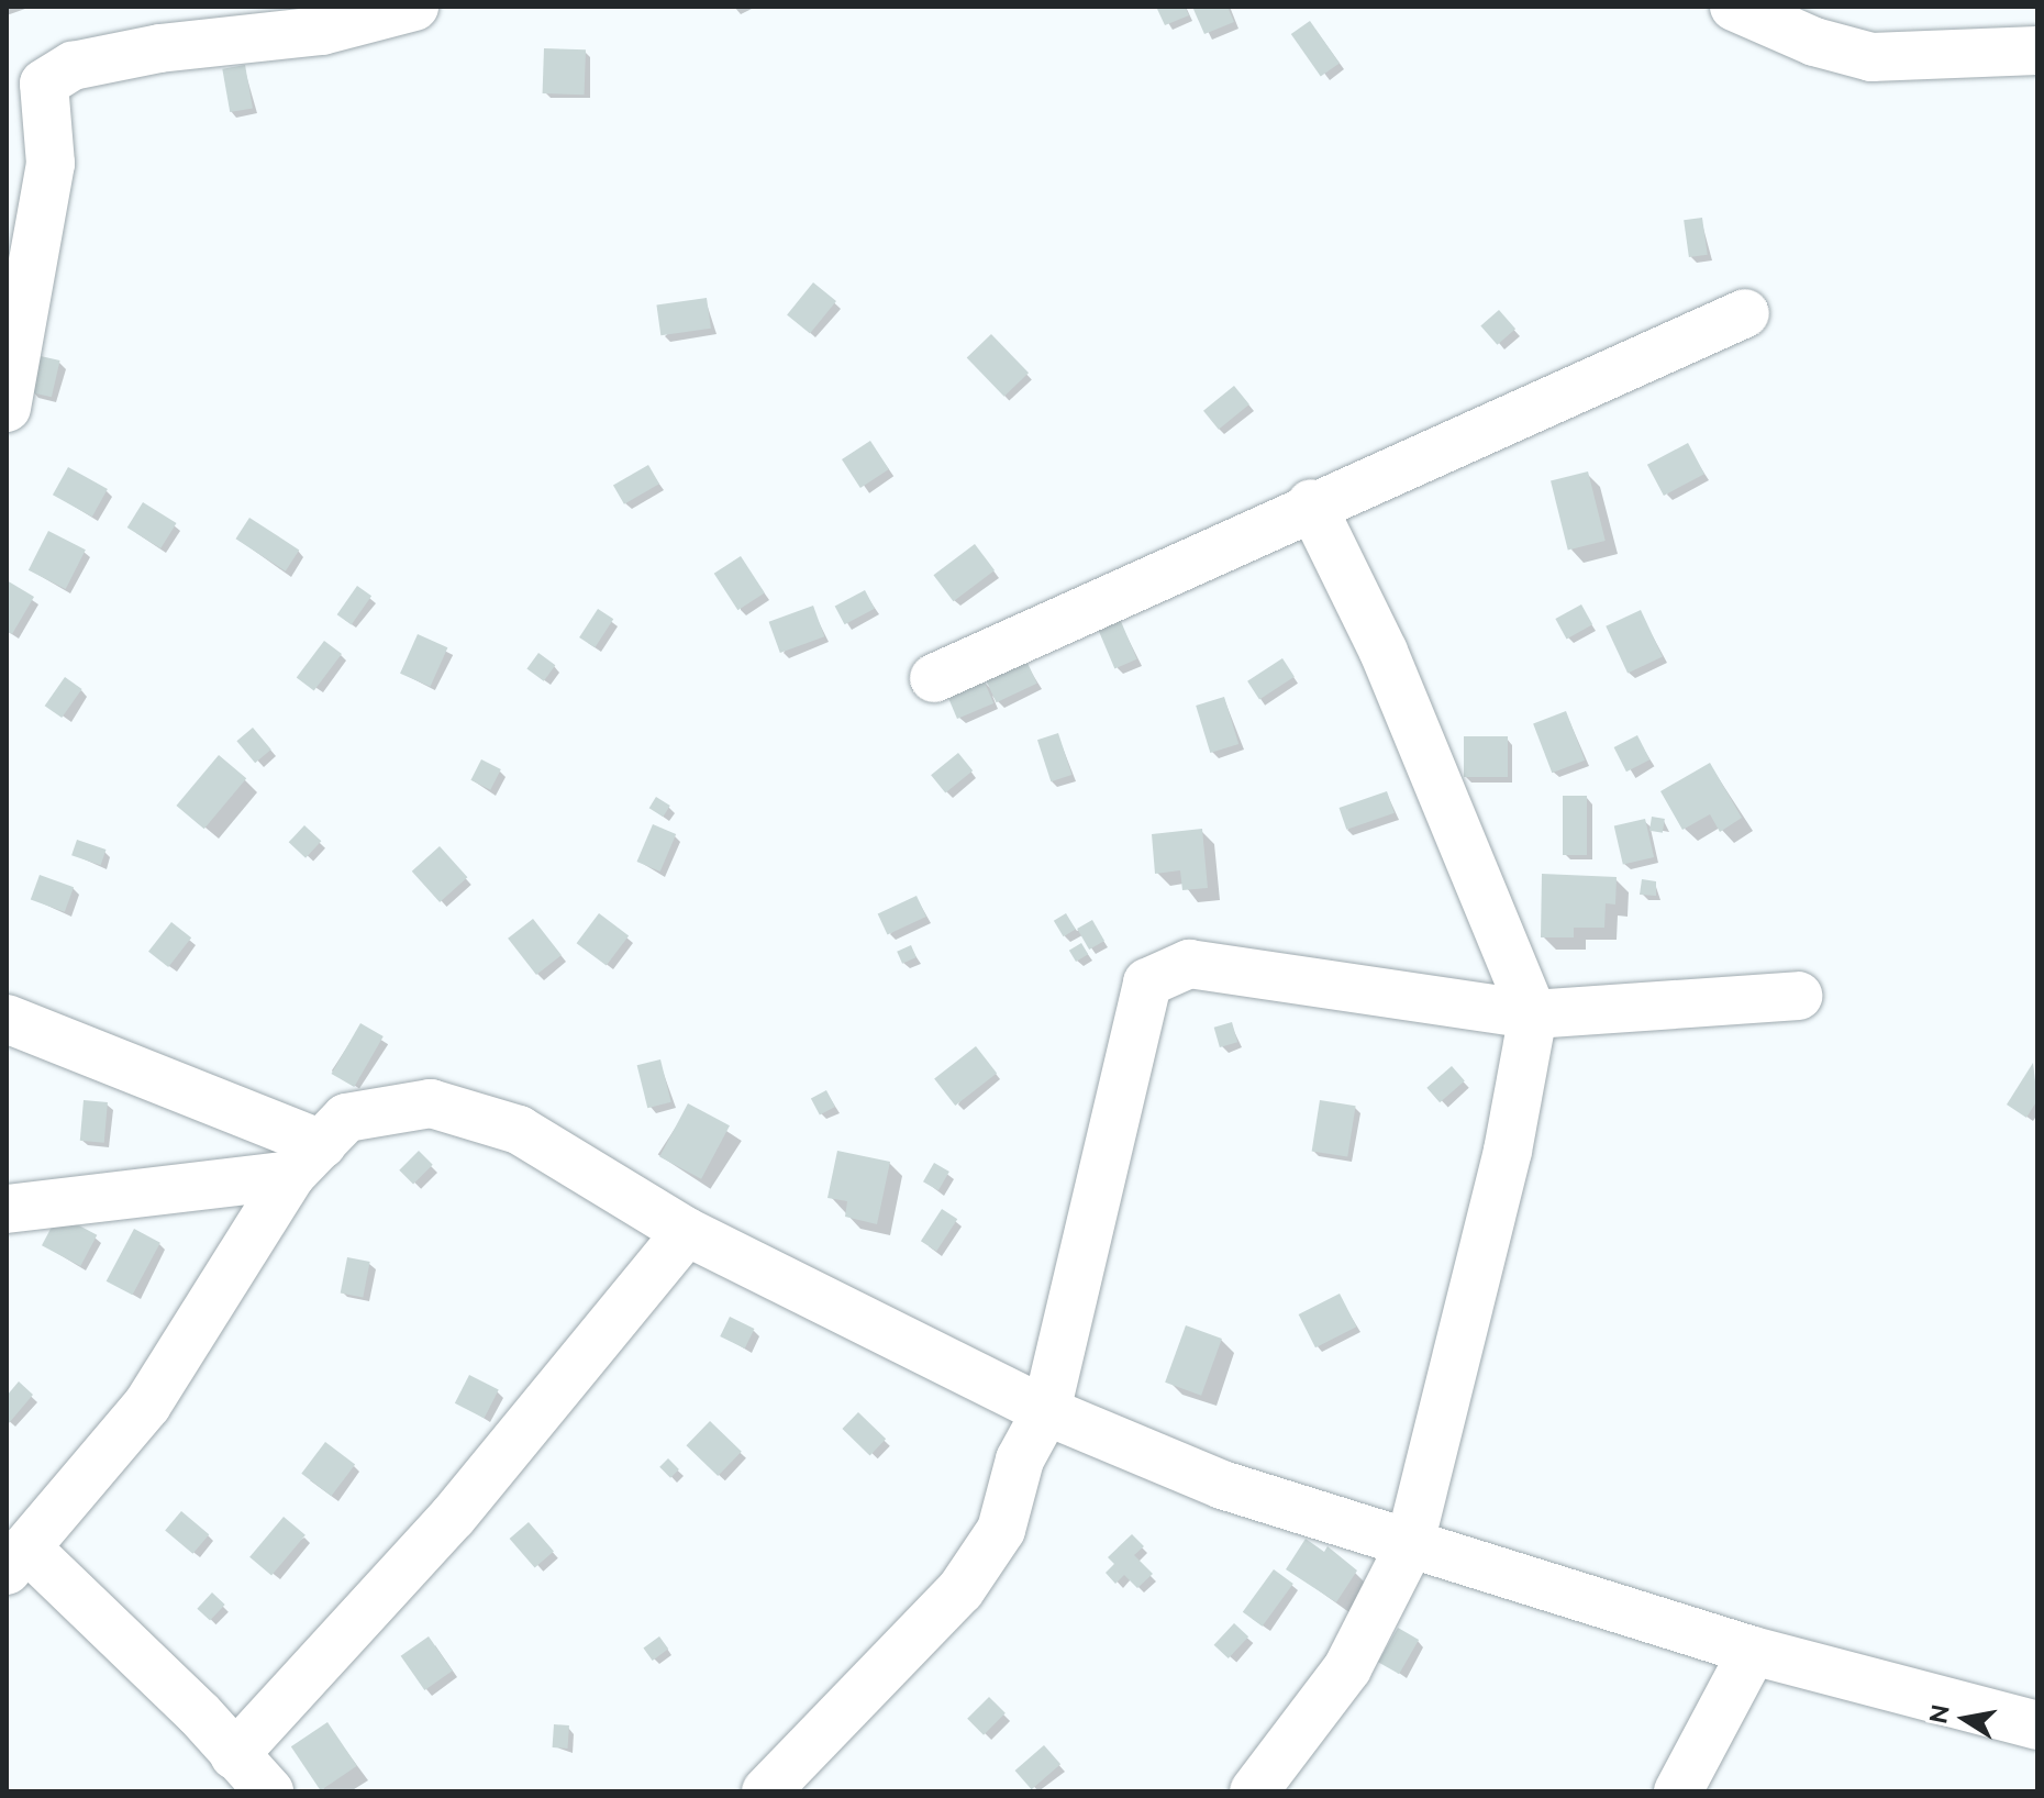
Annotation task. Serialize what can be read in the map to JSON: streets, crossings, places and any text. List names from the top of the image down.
{
  "north": "left"
}
